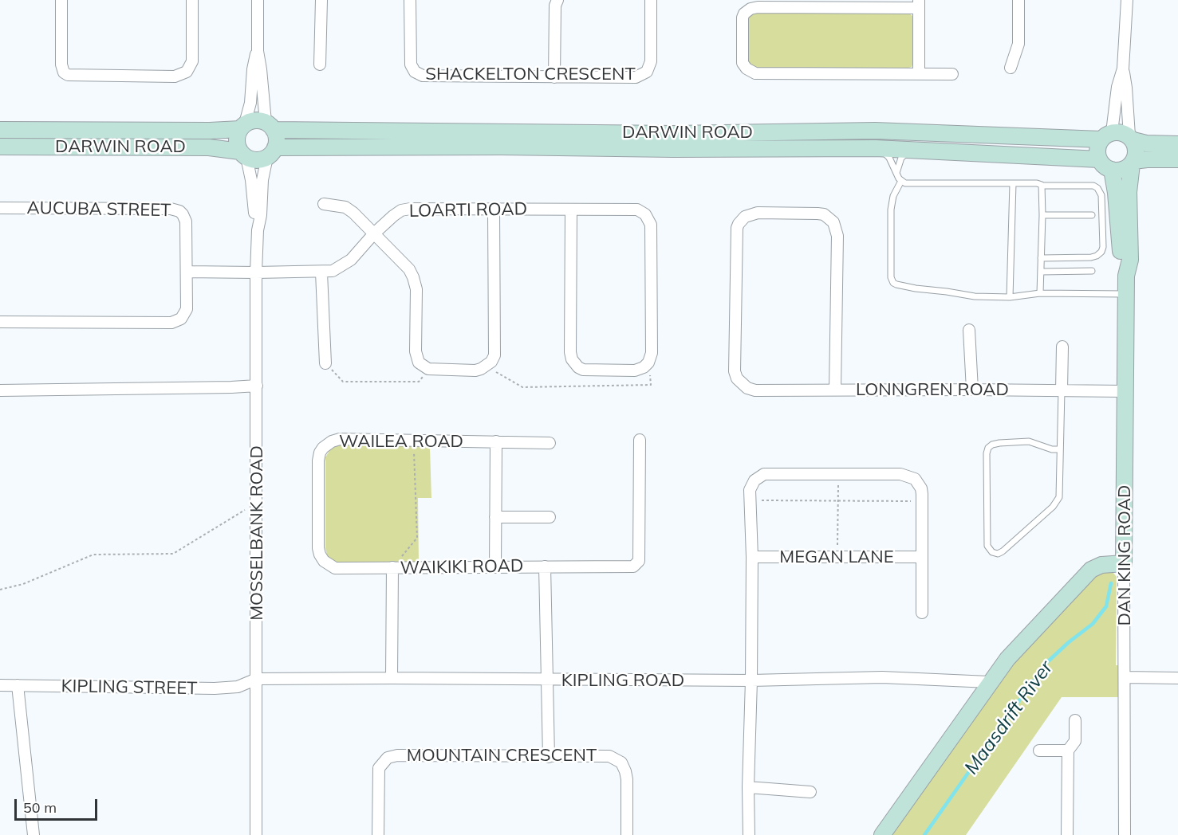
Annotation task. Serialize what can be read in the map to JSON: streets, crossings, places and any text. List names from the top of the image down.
{
  "streets": {
    "street": [
      "SHACKELTON CRESCENT",
      "DARWIN ROAD",
      "AUCUBA STREET",
      "LOARTI ROAD",
      "LONNGREN ROAD",
      "WAILEA ROAD",
      "MOSSELBANK ROAD",
      "DAN KING ROAD",
      "MEGAN LANE",
      "WAIKIKI ROAD",
      "KIPLING ROAD",
      "KIPLING STREET",
      "MOUNTAIN CRESCENT"
    ]
  },
  "crossings": [
    ["DARWIN ROAD", "MOSSELBANK ROAD"],
    ["DARWIN ROAD", "DAN KING ROAD"],
    ["LOARTI ROAD", "MOSSELBANK ROAD"],
    ["LONNGREN ROAD", "DAN KING ROAD"],
    ["WAILEA ROAD", "WAIKIKI ROAD"],
    ["MOSSELBANK ROAD", "KIPLING ROAD"],
    ["MOSSELBANK ROAD", "KIPLING STREET"],
    ["WAIKIKI ROAD", "KIPLING ROAD"],
    ["KIPLING ROAD", "KIPLING STREET"]
  ],
  "water": ["Maasdrift River"],
  "scale_bar": "50 m"
}
